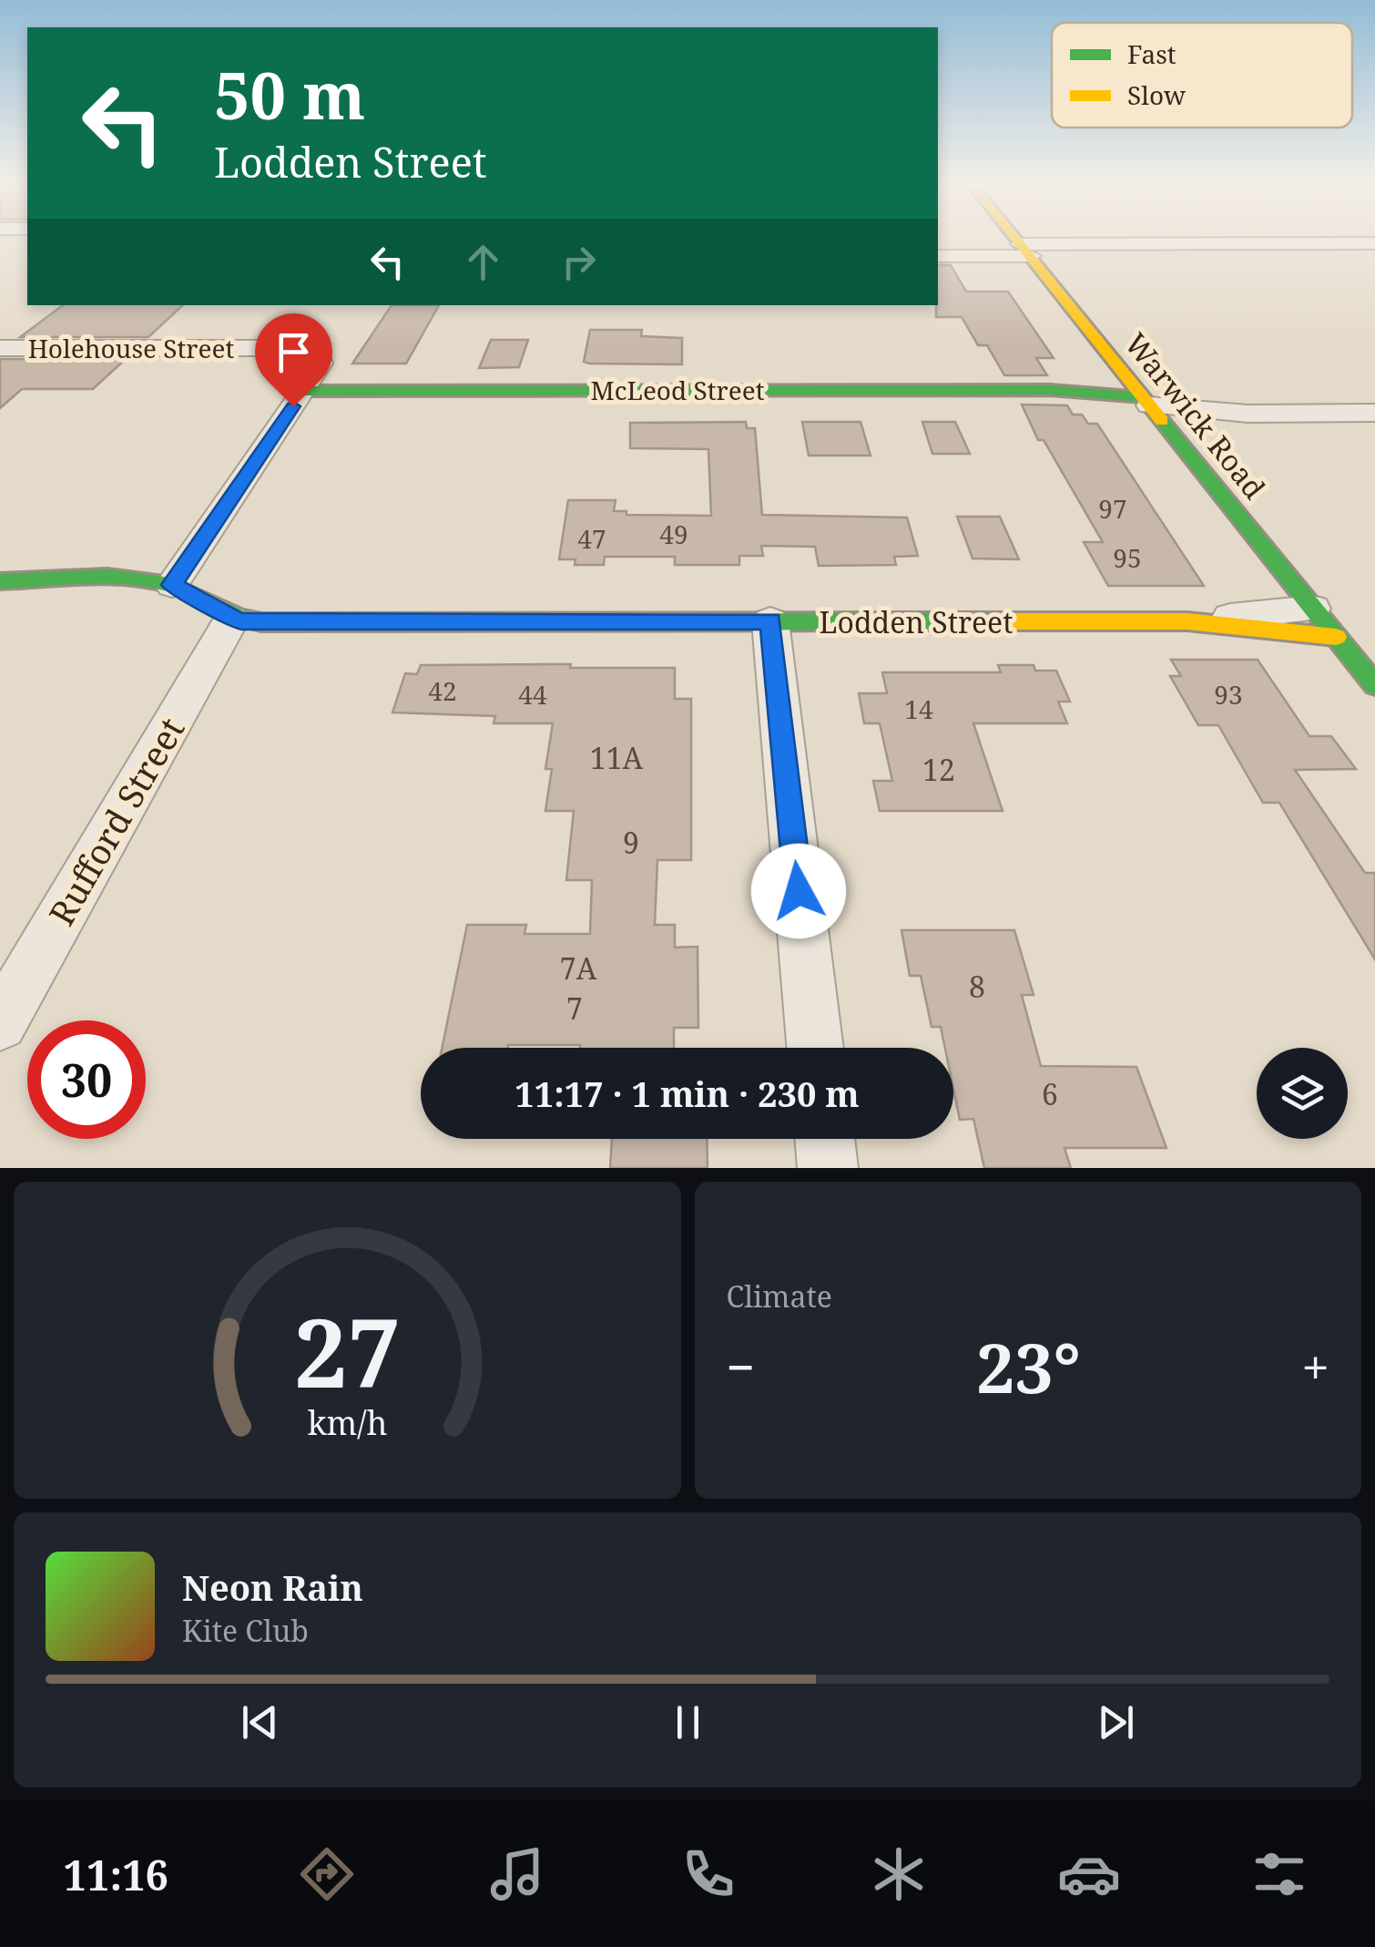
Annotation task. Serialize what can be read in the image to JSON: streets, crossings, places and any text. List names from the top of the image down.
{
  "streets": {
    "street": [
      "Holehouse Street",
      "McLeod Street",
      "Warwick Road",
      "Lodden Street",
      "Rufford Street"
    ]
  },
  "crossings": [
    ["Holehouse Street", "McLeod Street"],
    ["McLeod Street", "Warwick Road"],
    ["Warwick Road", "Lodden Street"],
    ["Lodden Street", "Rufford Street"]
  ],
  "house_numbers": [
    "97",
    "49",
    "47",
    "95",
    "42",
    "44",
    "93",
    "14",
    "11A",
    "12",
    "9",
    "7A",
    "8",
    "7",
    "6"
  ],
  "legend": ["Fast", "Slow"],
  "page": {
    "turn": ["50 m", "Lodden Street"],
    "limit": "30",
    "trip": "11:17 · 1 min · 230 m",
    "tile": "Climate",
    "heat": ["−", "23°", "+"],
    "song": ["Neon Rain", "Kite Club"],
    "tabs": "11:16",
    "gauge": ["27", "km/h"]
  }
}
